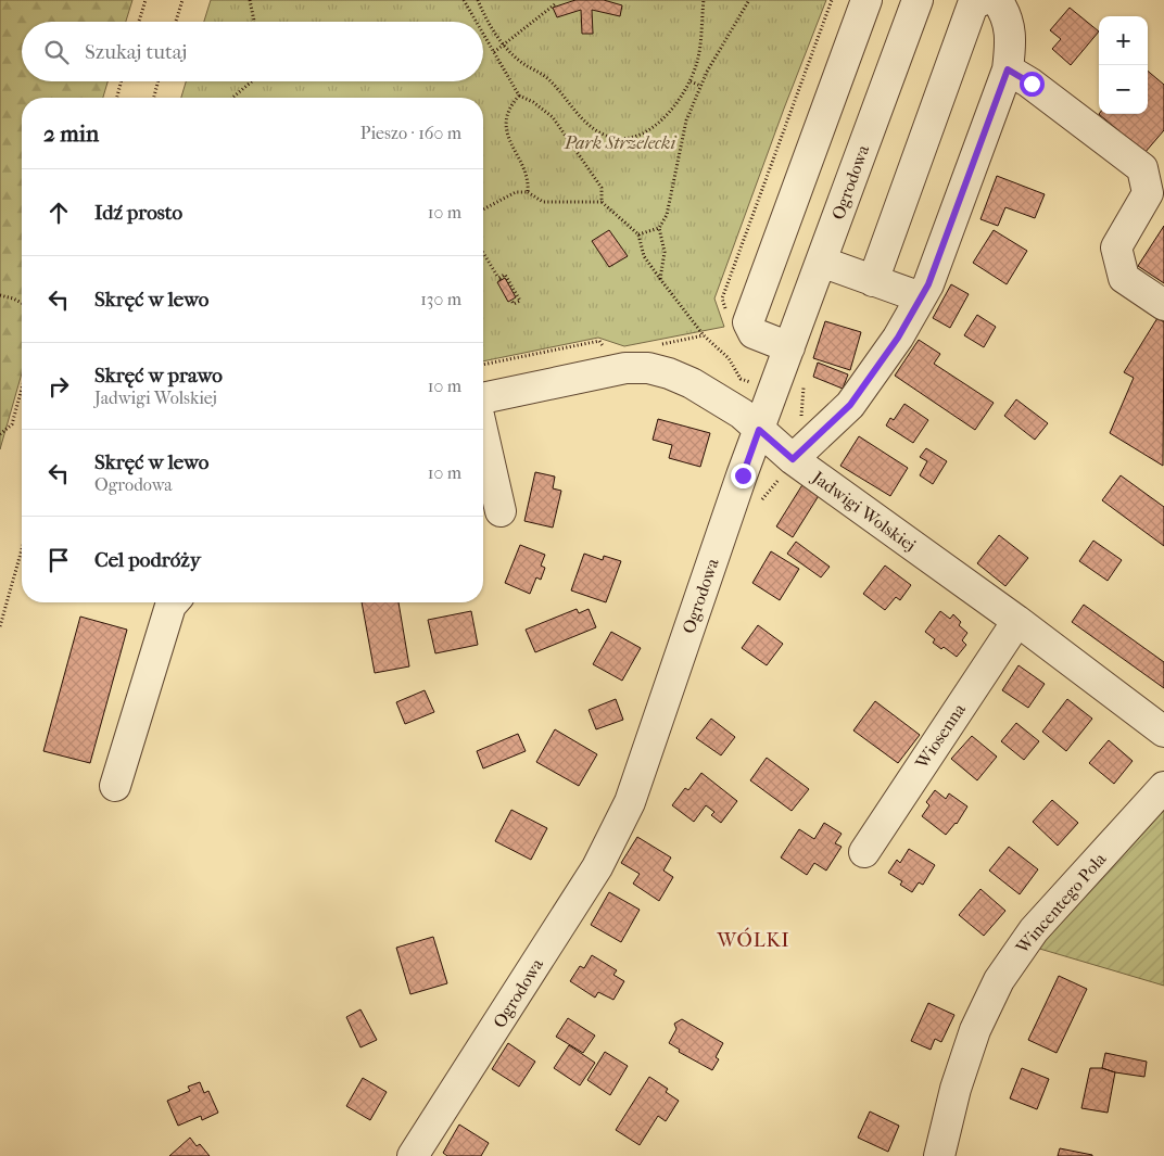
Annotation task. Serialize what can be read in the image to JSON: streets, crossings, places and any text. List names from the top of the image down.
{
  "streets": {
    "street": [
      "Ogrodowa",
      "Jadwigi Wolskiej",
      "Wiosenna",
      "Wincentego Pola"
    ]
  },
  "crossings": [
    ["Ogrodowa", "Jadwigi Wolskiej"],
    ["Jadwigi Wolskiej", "Wiosenna"]
  ],
  "districts": ["WÓLKI"],
  "parks": ["Park Strzelecki"],
  "page": {
    "map_buttons": ["+", "−"],
    "search": "Szukaj tutaj",
    "heading": ["2 min", "Pieszo · 160 m"],
    "list": [
      ["Idź prosto", "10 m"],
      ["Skręć w lewo", "130 m"],
      ["Skręć w prawo", "Jadwigi Wolskiej", "10 m"],
      ["Skręć w lewo", "Ogrodowa", "10 m"],
      "Cel podróży"
    ]
  }
}
